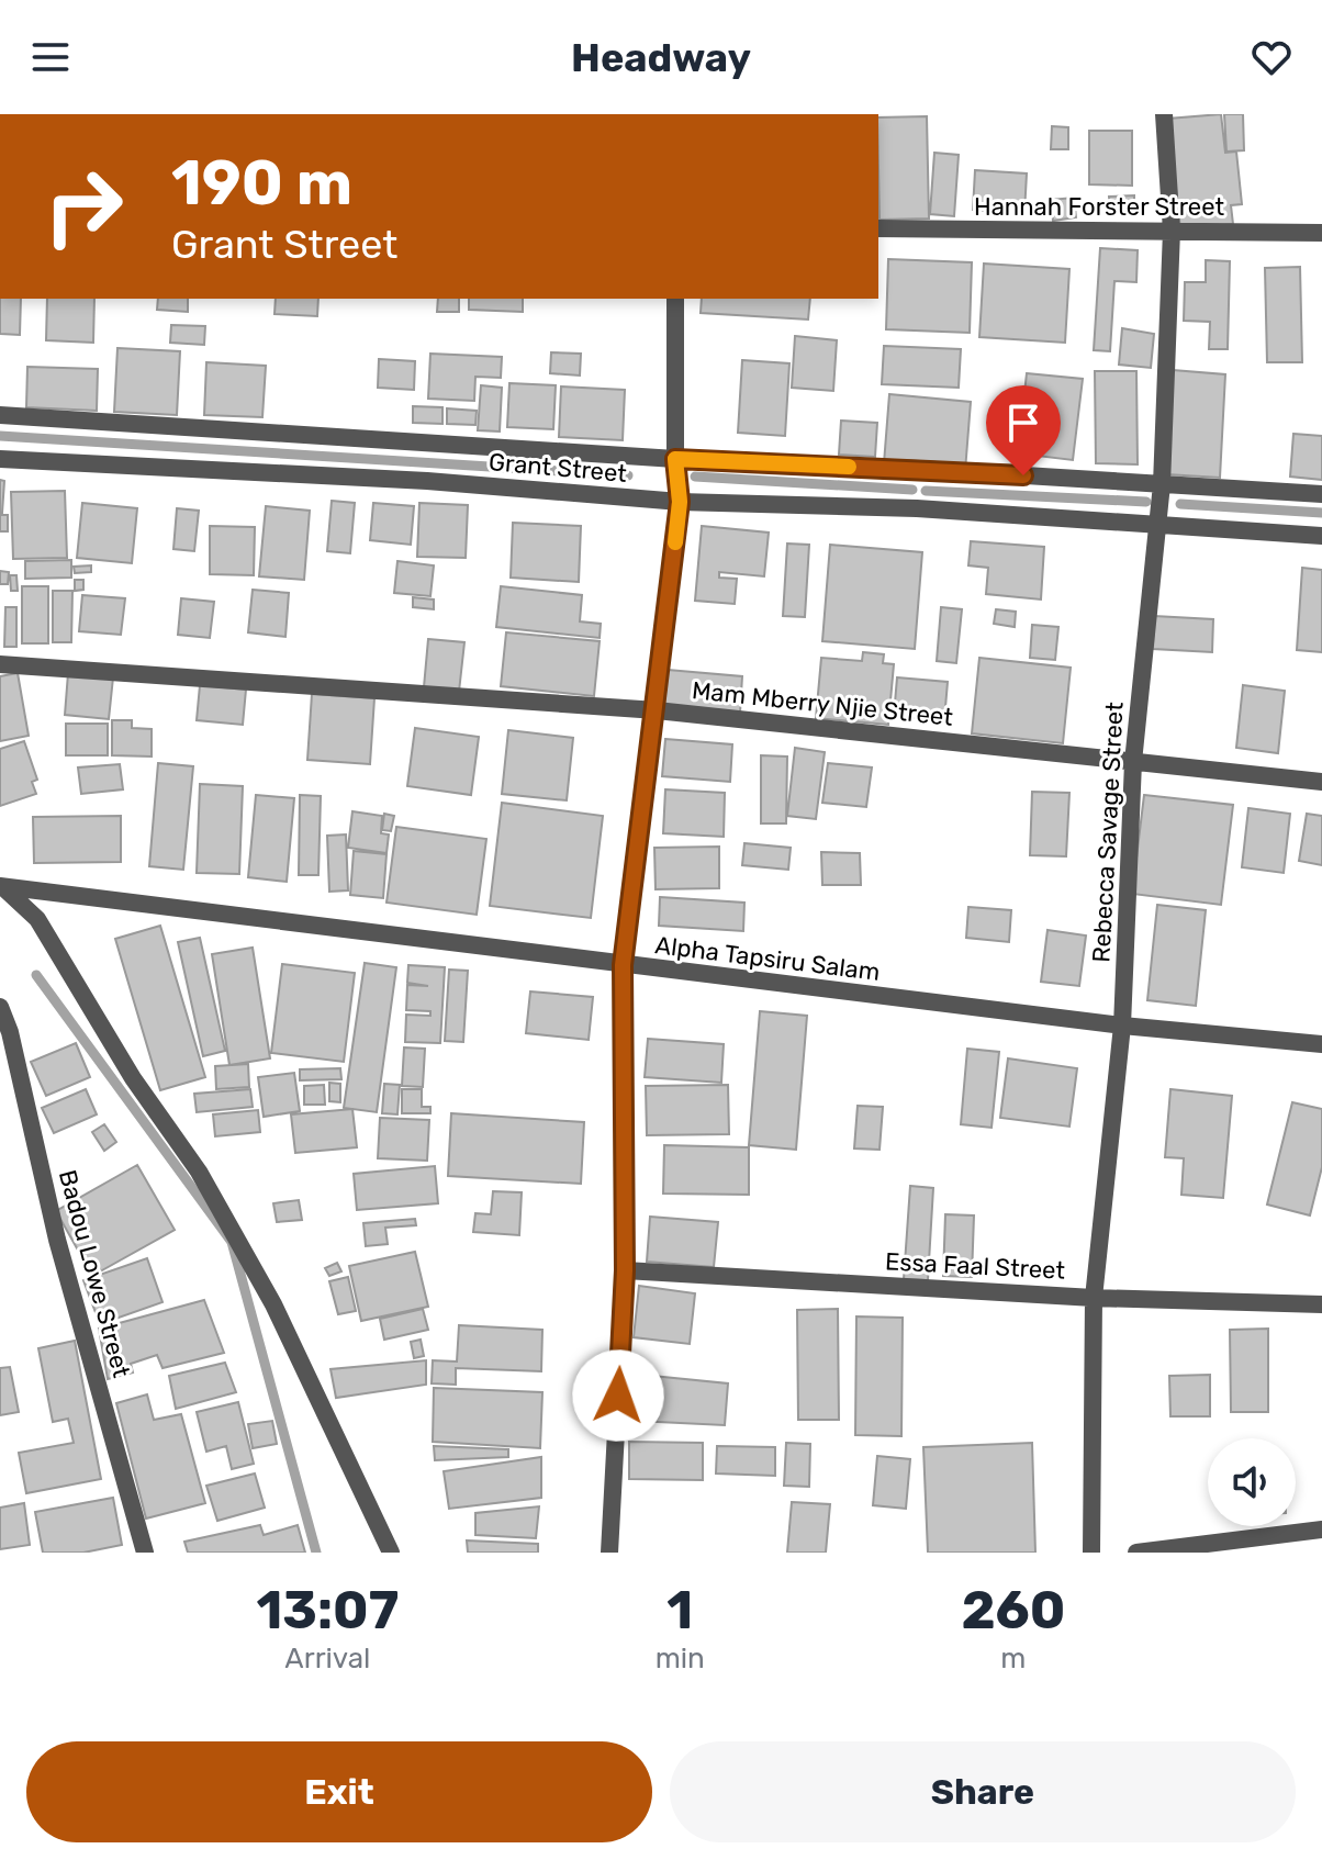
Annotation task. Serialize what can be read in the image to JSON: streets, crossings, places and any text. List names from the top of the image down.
{
  "streets": {
    "street": [
      "Hannah Forster Street",
      "Grant Street",
      "Mam Mberry Njie Street",
      "Rebecca Savage Street",
      "Alpha Tapsiru Salam",
      "Essa Faal Street",
      "Badou Lowe Street"
    ]
  },
  "crossings": [
    ["Hannah Forster Street", "Rebecca Savage Street"],
    ["Grant Street", "Rebecca Savage Street"],
    ["Mam Mberry Njie Street", "Rebecca Savage Street"],
    ["Rebecca Savage Street", "Alpha Tapsiru Salam"],
    ["Rebecca Savage Street", "Essa Faal Street"]
  ],
  "page": {
    "header": "Headway",
    "turn": ["190 m", "Grant Street"],
    "eta": [
      "13:07",
      "Arrival",
      "1",
      "min",
      "260",
      "m"
    ],
    "buttons": ["Exit", "Share"]
  }
}
